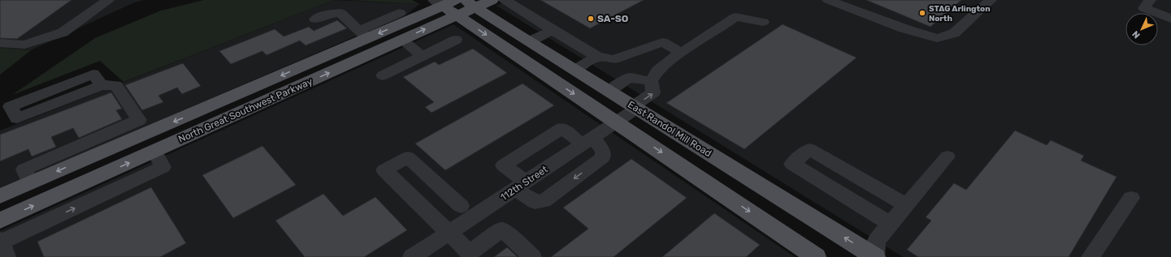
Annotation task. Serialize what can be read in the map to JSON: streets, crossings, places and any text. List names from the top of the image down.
{
  "streets": {
    "main road": ["North Great Southwest Parkway", "East Randol Mill Road"],
    "street": ["112th Street"]
  },
  "crossings": [
    ["North Great Southwest Parkway", "East Randol Mill Road"],
    ["East Randol Mill Road", "112th Street"]
  ],
  "places": ["STAG Arlington North", "SA-SO"],
  "north": "bottom left"
}
